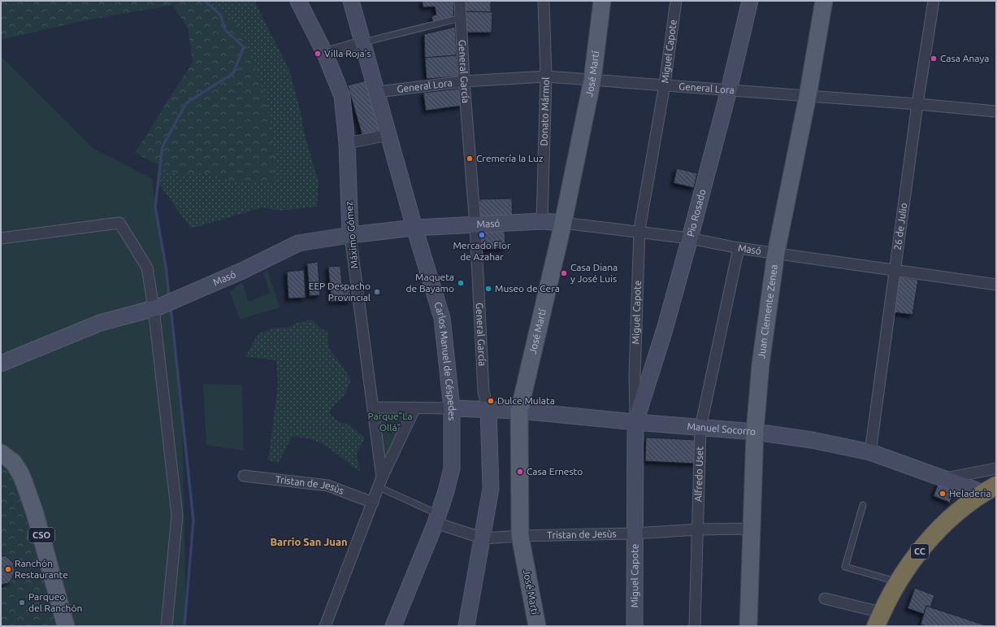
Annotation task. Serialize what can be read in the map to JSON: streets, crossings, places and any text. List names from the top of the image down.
{
  "streets": {
    "highway": ["CC"],
    "main road": ["José Martí", "Juan Clemente Zenea", "CSO"],
    "street": [
      "Miguel Capote",
      "General García",
      "General Lora",
      "Donato Mármol",
      "Pio Rosado",
      "Masó",
      "26 de Julio",
      "Máximo Gómez",
      "Carlos Manuel de Céspedes",
      "Manuel Socorro",
      "Alfredo Uset",
      "Tristan de Jesùs"
    ]
  },
  "crossings": [
    ["Miguel Capote", "General Lora"],
    ["Miguel Capote", "Pio Rosado"],
    ["Miguel Capote", "Masó"],
    ["Miguel Capote", "Manuel Socorro"],
    ["Miguel Capote", "Tristan de Jesùs"],
    ["General García", "General Lora"],
    ["General García", "Masó"],
    ["General García", "Manuel Socorro"],
    ["General García", "Tristan de Jesùs"],
    ["José Martí", "General Lora"],
    ["José Martí", "Masó"],
    ["José Martí", "Manuel Socorro"],
    ["José Martí", "Tristan de Jesùs"],
    ["General Lora", "Donato Mármol"],
    ["General Lora", "Pio Rosado"],
    ["General Lora", "26 de Julio"],
    ["General Lora", "Juan Clemente Zenea"],
    ["General Lora", "Carlos Manuel de Céspedes"],
    ["Donato Mármol", "Masó"],
    ["Pio Rosado", "Masó"],
    ["Pio Rosado", "Manuel Socorro"],
    ["Masó", "26 de Julio"],
    ["Masó", "Máximo Gómez"],
    ["Masó", "Juan Clemente Zenea"],
    ["Masó", "Carlos Manuel de Céspedes"],
    ["Masó", "Alfredo Uset"],
    ["26 de Julio", "Manuel Socorro"],
    ["Máximo Gómez", "Tristan de Jesùs"],
    ["Juan Clemente Zenea", "Manuel Socorro"],
    ["Juan Clemente Zenea", "Tristan de Jesùs"],
    ["Carlos Manuel de Céspedes", "Manuel Socorro"],
    ["Carlos Manuel de Céspedes", "Tristan de Jesùs"],
    ["Manuel Socorro", "Alfredo Uset"],
    ["Manuel Socorro", "CC"],
    ["Alfredo Uset", "Tristan de Jesùs"]
  ],
  "districts": ["Barrio San Juan"],
  "parks": ["Parque\"La Ollá\""],
  "places": [
    "Villa Roja's",
    "Casa Anaya",
    "Cremería la Luz",
    "Mercado Flor de Azahar",
    "Casa Diana y José Luis",
    "Maqueta de Bayamo",
    "Museo de Cera",
    "EEP Despacho Provincial",
    "Dulce Mulata",
    "Casa Ernesto",
    "Heladeria",
    "Ranchón Restaurante",
    "Parqueo del Ranchón"
  ]
}
